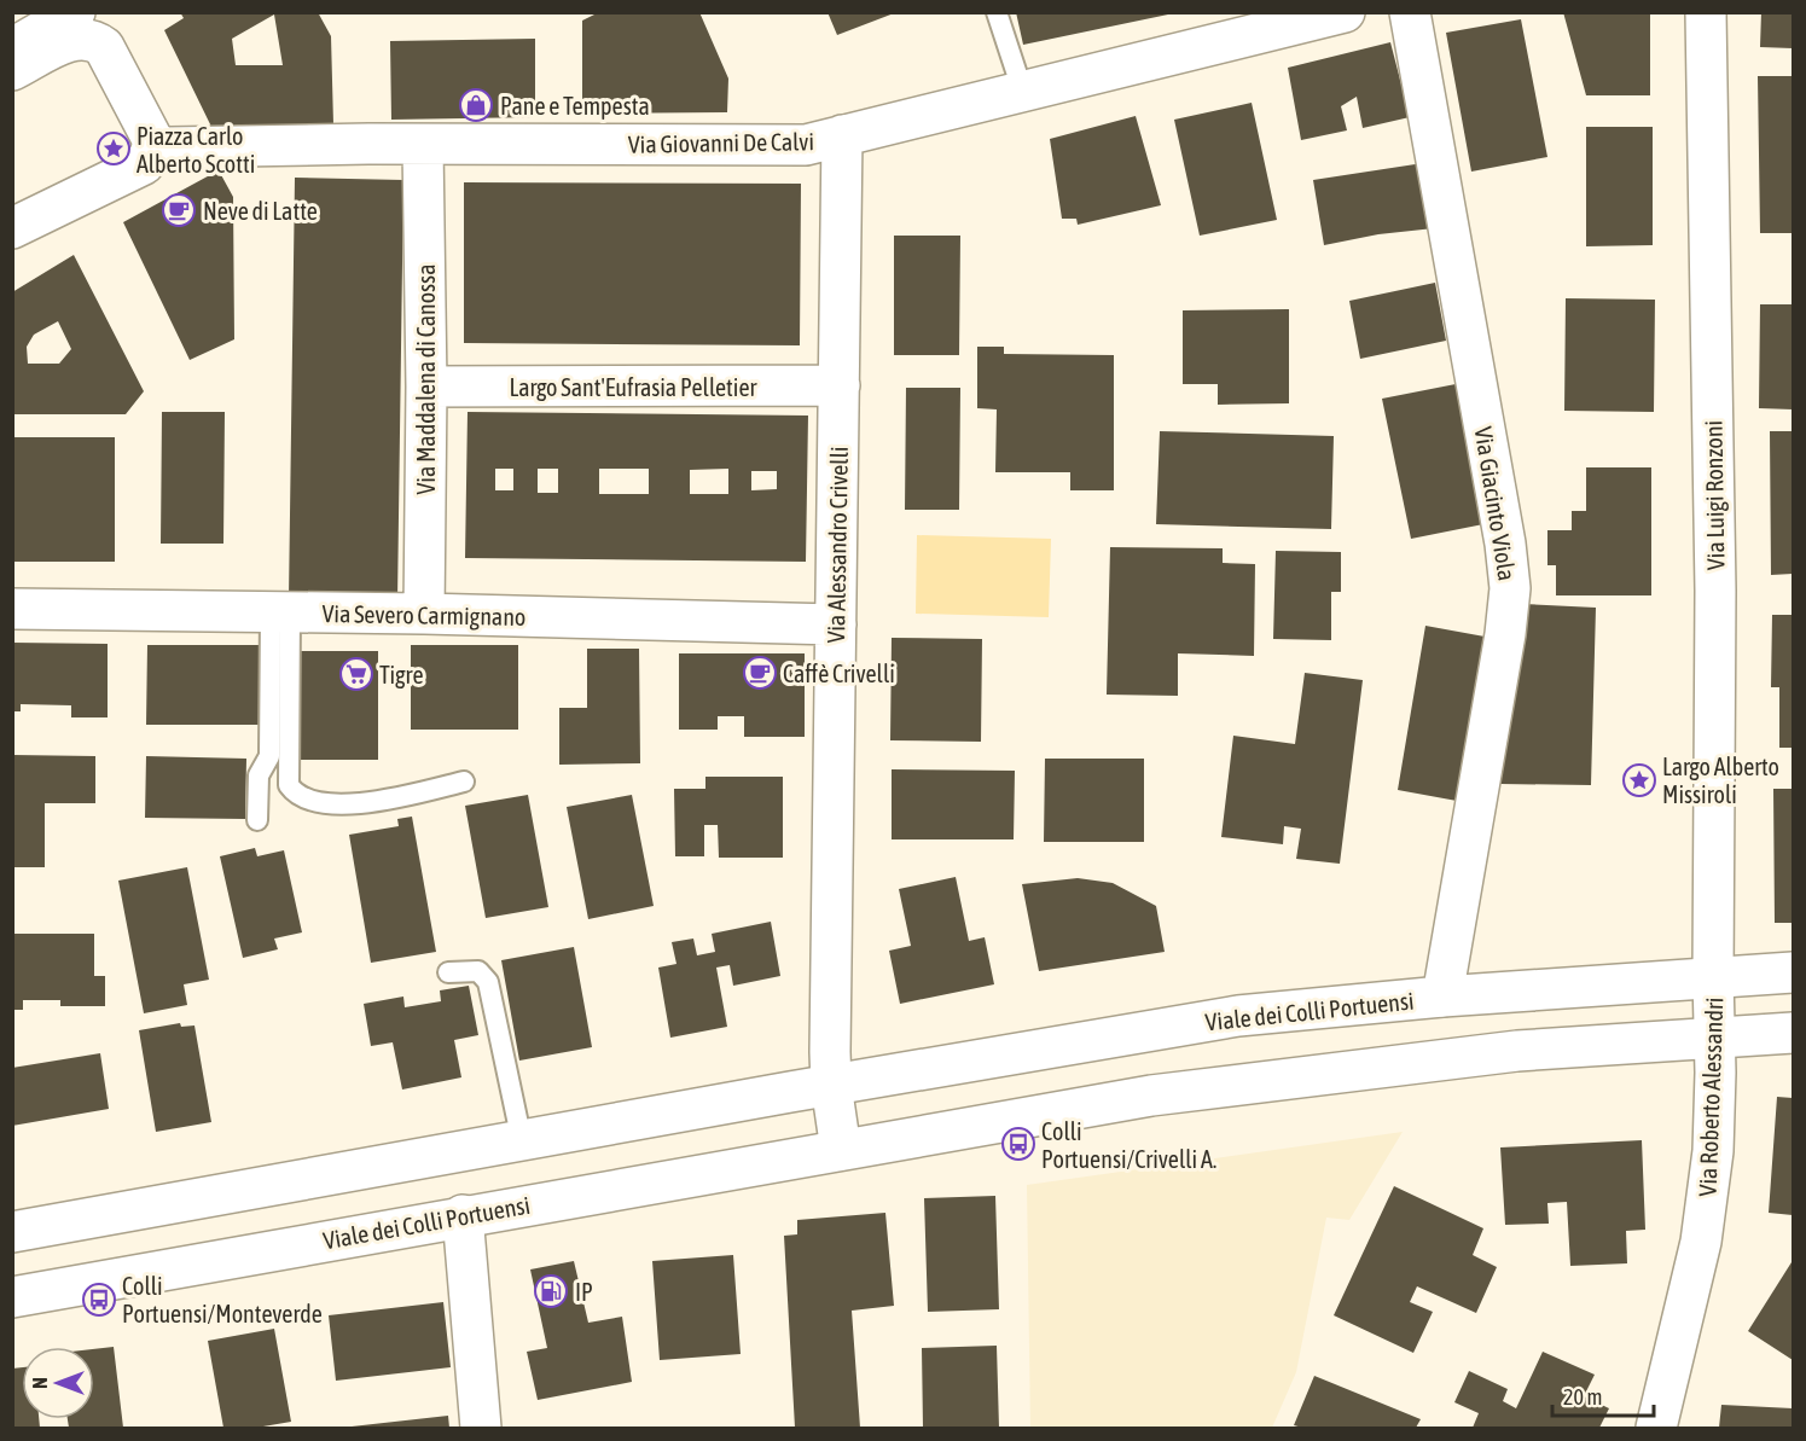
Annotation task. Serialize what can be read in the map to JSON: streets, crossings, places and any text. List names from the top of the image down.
{
  "streets": {
    "street": [
      "Via Giovanni De Calvi",
      "Via Maddalena di Canossa",
      "Largo Sant'Eufrasia Pelletier",
      "Via Luigi Ronzoni",
      "Via Giacinto Viola",
      "Via Alessandro Crivelli",
      "Via Severo Carmignano",
      "Viale dei Colli Portuensi",
      "Via Roberto Alessandri"
    ]
  },
  "crossings": [
    ["Via Giovanni De Calvi", "Via Maddalena di Canossa"],
    ["Via Giovanni De Calvi", "Via Alessandro Crivelli"],
    ["Via Maddalena di Canossa", "Largo Sant'Eufrasia Pelletier"],
    ["Via Maddalena di Canossa", "Via Severo Carmignano"],
    ["Largo Sant'Eufrasia Pelletier", "Via Alessandro Crivelli"],
    ["Via Luigi Ronzoni", "Viale dei Colli Portuensi"],
    ["Via Luigi Ronzoni", "Via Roberto Alessandri"],
    ["Via Giacinto Viola", "Viale dei Colli Portuensi"],
    ["Via Alessandro Crivelli", "Via Severo Carmignano"],
    ["Via Alessandro Crivelli", "Viale dei Colli Portuensi"],
    ["Viale dei Colli Portuensi", "Via Roberto Alessandri"]
  ],
  "places": {
    "shop": ["Pane e Tempesta"],
    "place": ["Piazza Carlo Alberto Scotti", "Largo Alberto Missiroli"],
    "cafe": ["Neve di Latte", "Caffè Crivelli"],
    "supermarket": ["Tigre"],
    "bus stop": ["Colli Portuensi/Crivelli A.", "Colli Portuensi/Monteverde"],
    "fuel station": ["IP"]
  },
  "scale_bar": "20 m",
  "north": "left"
}
